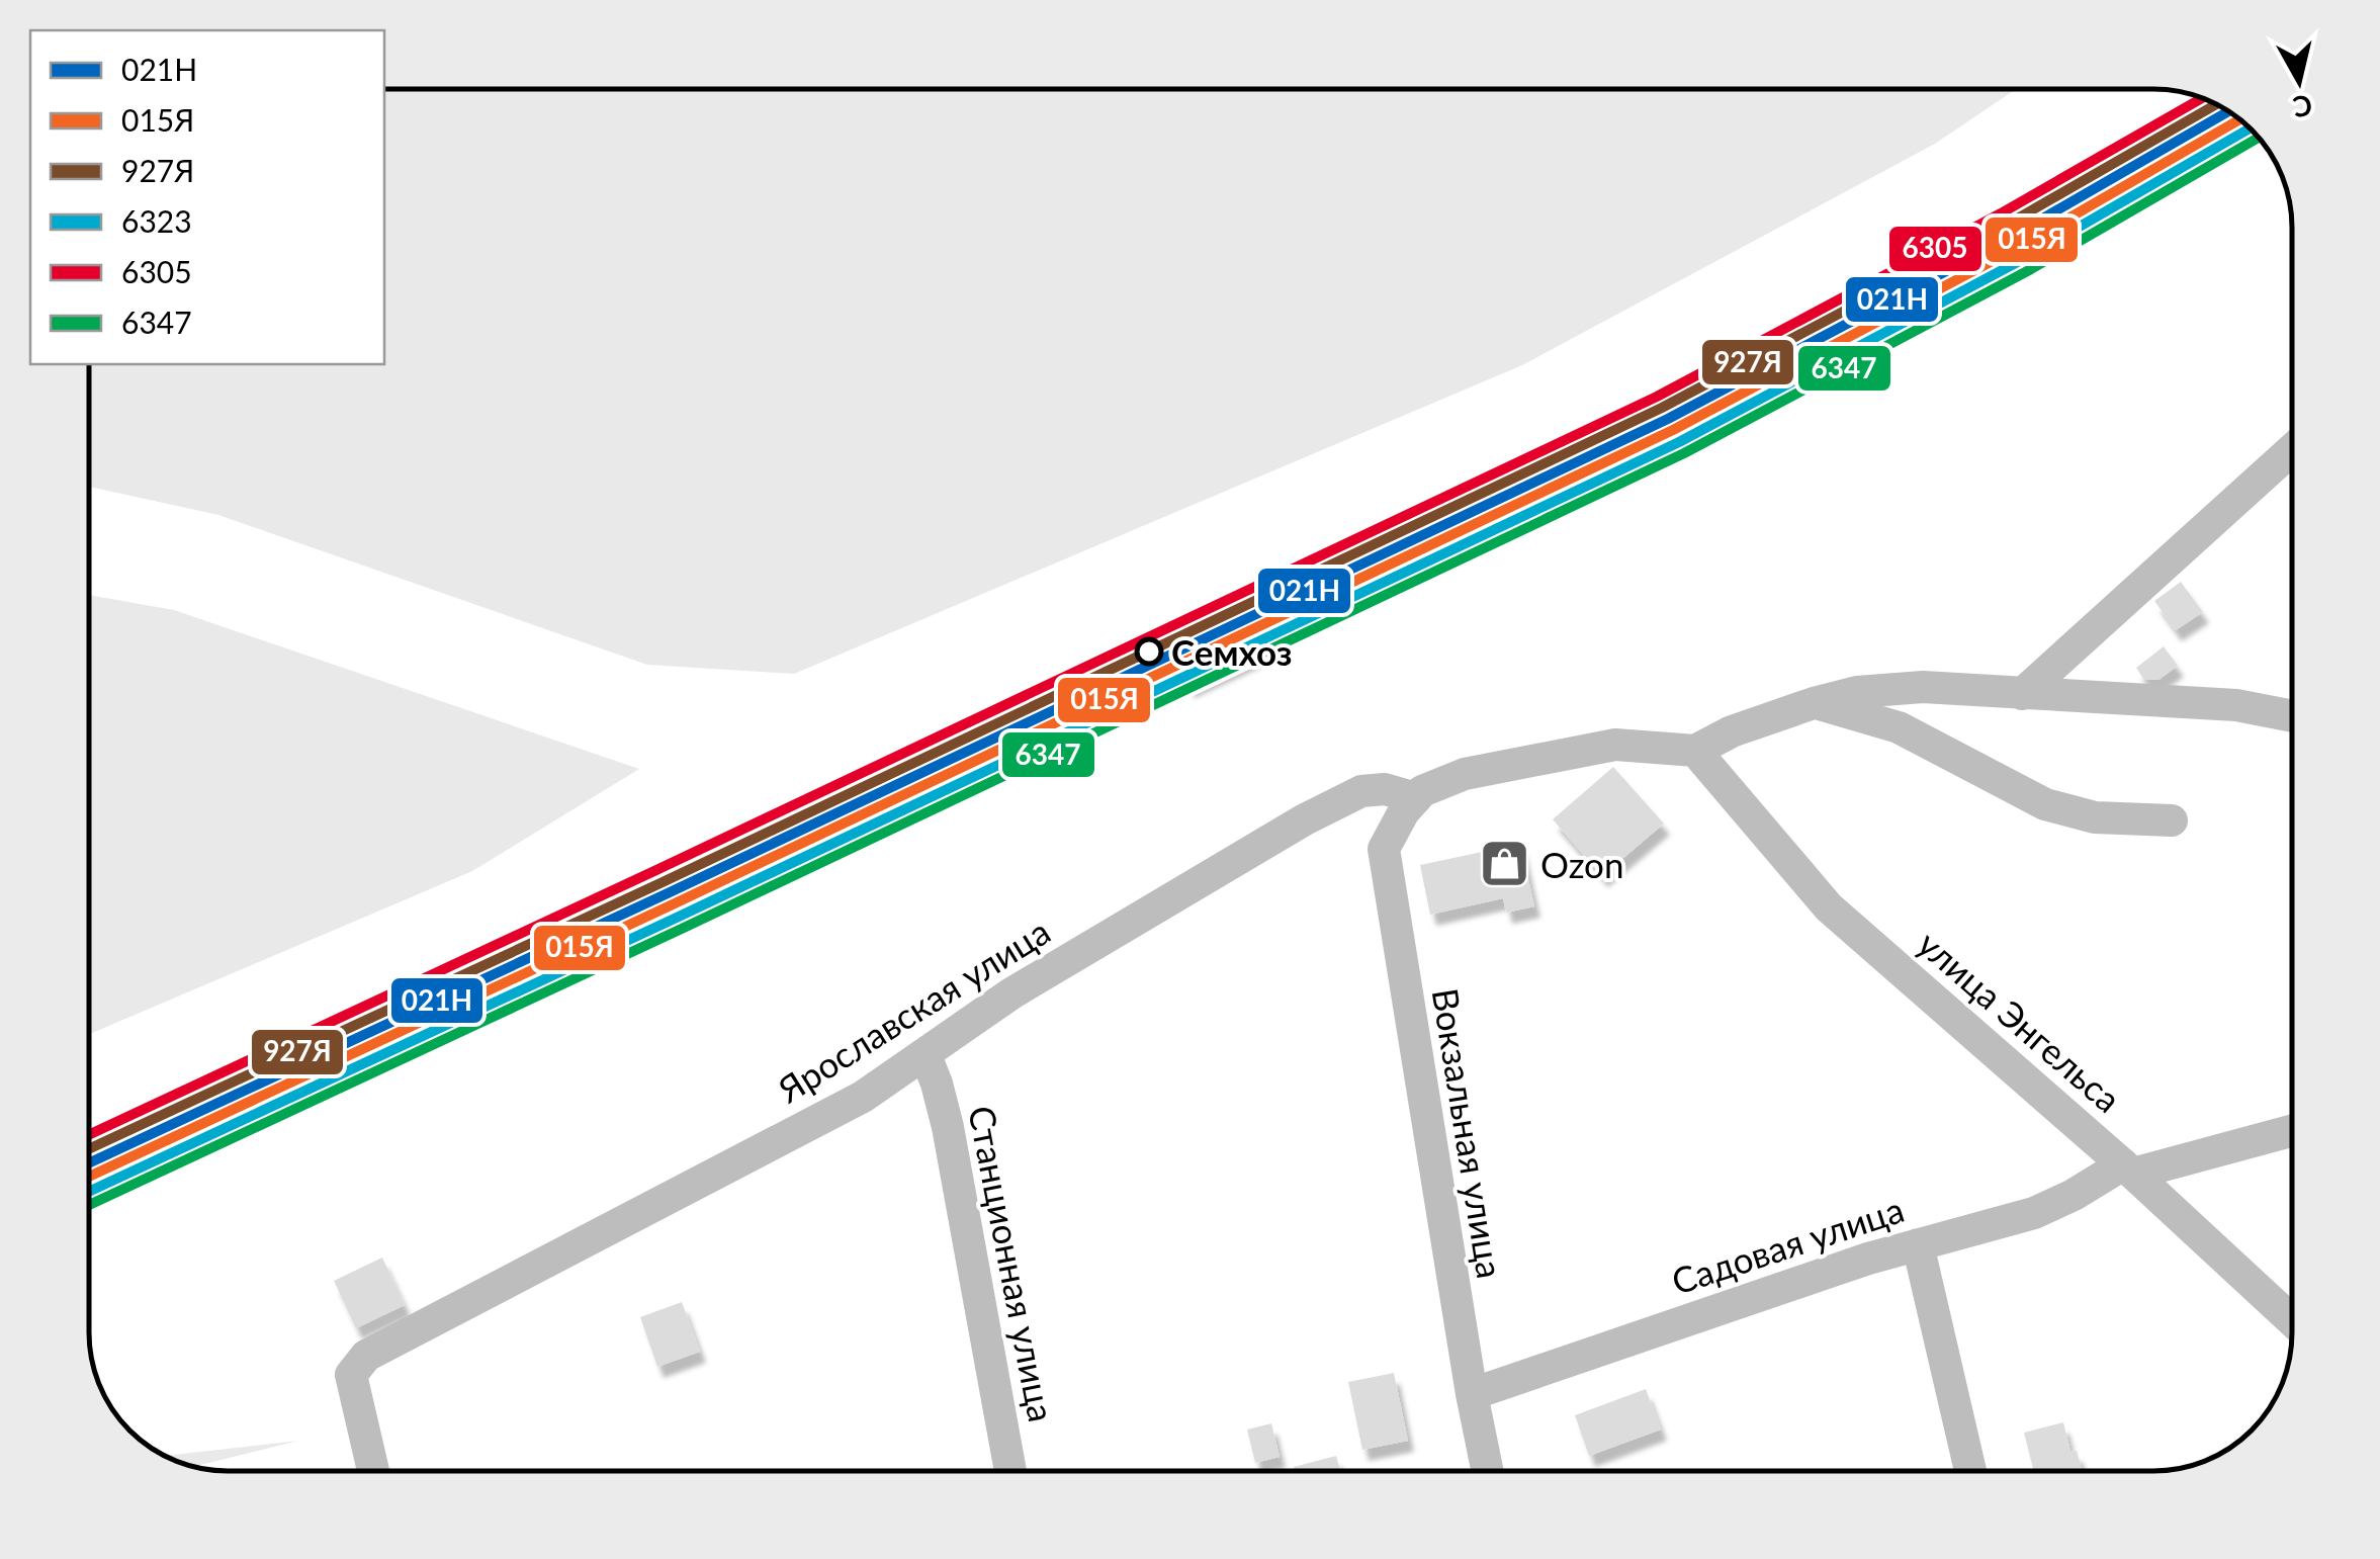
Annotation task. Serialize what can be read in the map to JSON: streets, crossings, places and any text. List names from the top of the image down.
{
  "streets": {
    "street": [
      "Ярославская улица",
      "улица Энгельса",
      "Вокзальная улица",
      "Садовая улица",
      "Станционная улица"
    ]
  },
  "crossings": [
    ["Ярославская улица", "Вокзальная улица"],
    ["Ярославская улица", "Станционная улица"],
    ["улица Энгельса", "Садовая улица"],
    ["Вокзальная улица", "Садовая улица"]
  ],
  "places": {
    "other": ["Семхоз"],
    "shop": ["Ozon"]
  },
  "lines": [
    "transit line 6305",
    "transit line 927Я",
    "transit line 021Н",
    "transit line 015Я",
    "transit line 6323",
    "transit line 6347"
  ],
  "legend": [
    "021Н",
    "015Я",
    "927Я",
    "6323",
    "6305",
    "6347"
  ],
  "north": "bottom"
}
